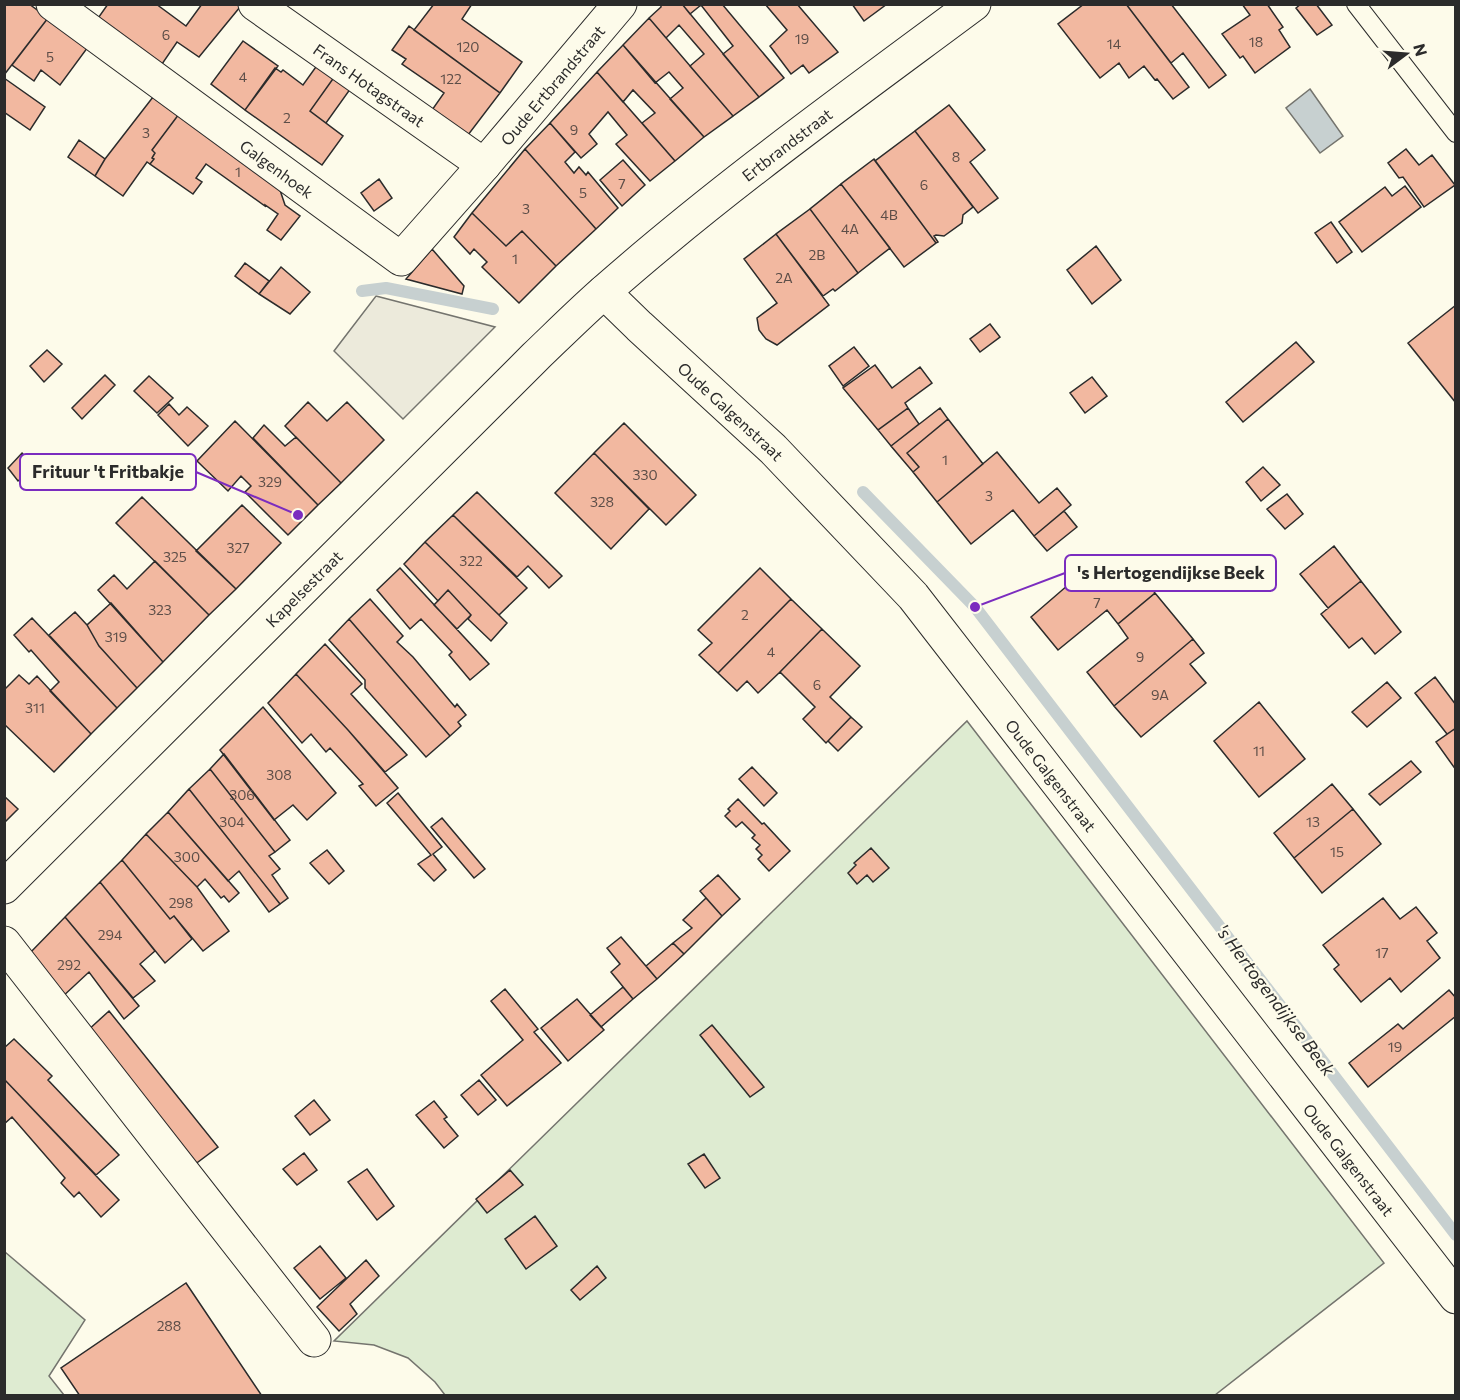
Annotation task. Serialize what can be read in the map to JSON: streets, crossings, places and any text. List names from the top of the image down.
{
  "streets": {
    "street": [
      "Frans Hotagstraat",
      "Oude Ertbrandstraat",
      "Ertbrandstraat",
      "Galgenhoek",
      "Oude Galgenstraat",
      "Kapelsestraat"
    ]
  },
  "crossings": [
    ["Frans Hotagstraat", "Oude Ertbrandstraat"],
    ["Frans Hotagstraat", "Galgenhoek"],
    ["Oude Ertbrandstraat", "Galgenhoek"],
    ["Ertbrandstraat", "Oude Galgenstraat"],
    ["Ertbrandstraat", "Kapelsestraat"],
    ["Oude Galgenstraat", "Kapelsestraat"]
  ],
  "water": ["'s Hertogendijkse Beek"],
  "places": ["Frituur 't Fritbakje", "'s Hertogendijkse Beek"],
  "house_numbers": [
    "6",
    "19",
    "18",
    "14",
    "120",
    "5",
    "4",
    "122",
    "2",
    "9",
    "3",
    "8",
    "1",
    "7",
    "6",
    "5",
    "3",
    "4B",
    "4A",
    "2B",
    "1",
    "2A",
    "1",
    "330",
    "329",
    "3",
    "328",
    "327",
    "325",
    "322",
    "7",
    "323",
    "2",
    "319",
    "4",
    "9",
    "6",
    "9A",
    "311",
    "11",
    "308",
    "306",
    "304",
    "13",
    "15",
    "300",
    "298",
    "294",
    "17",
    "292",
    "19",
    "288"
  ],
  "north": "right"
}
